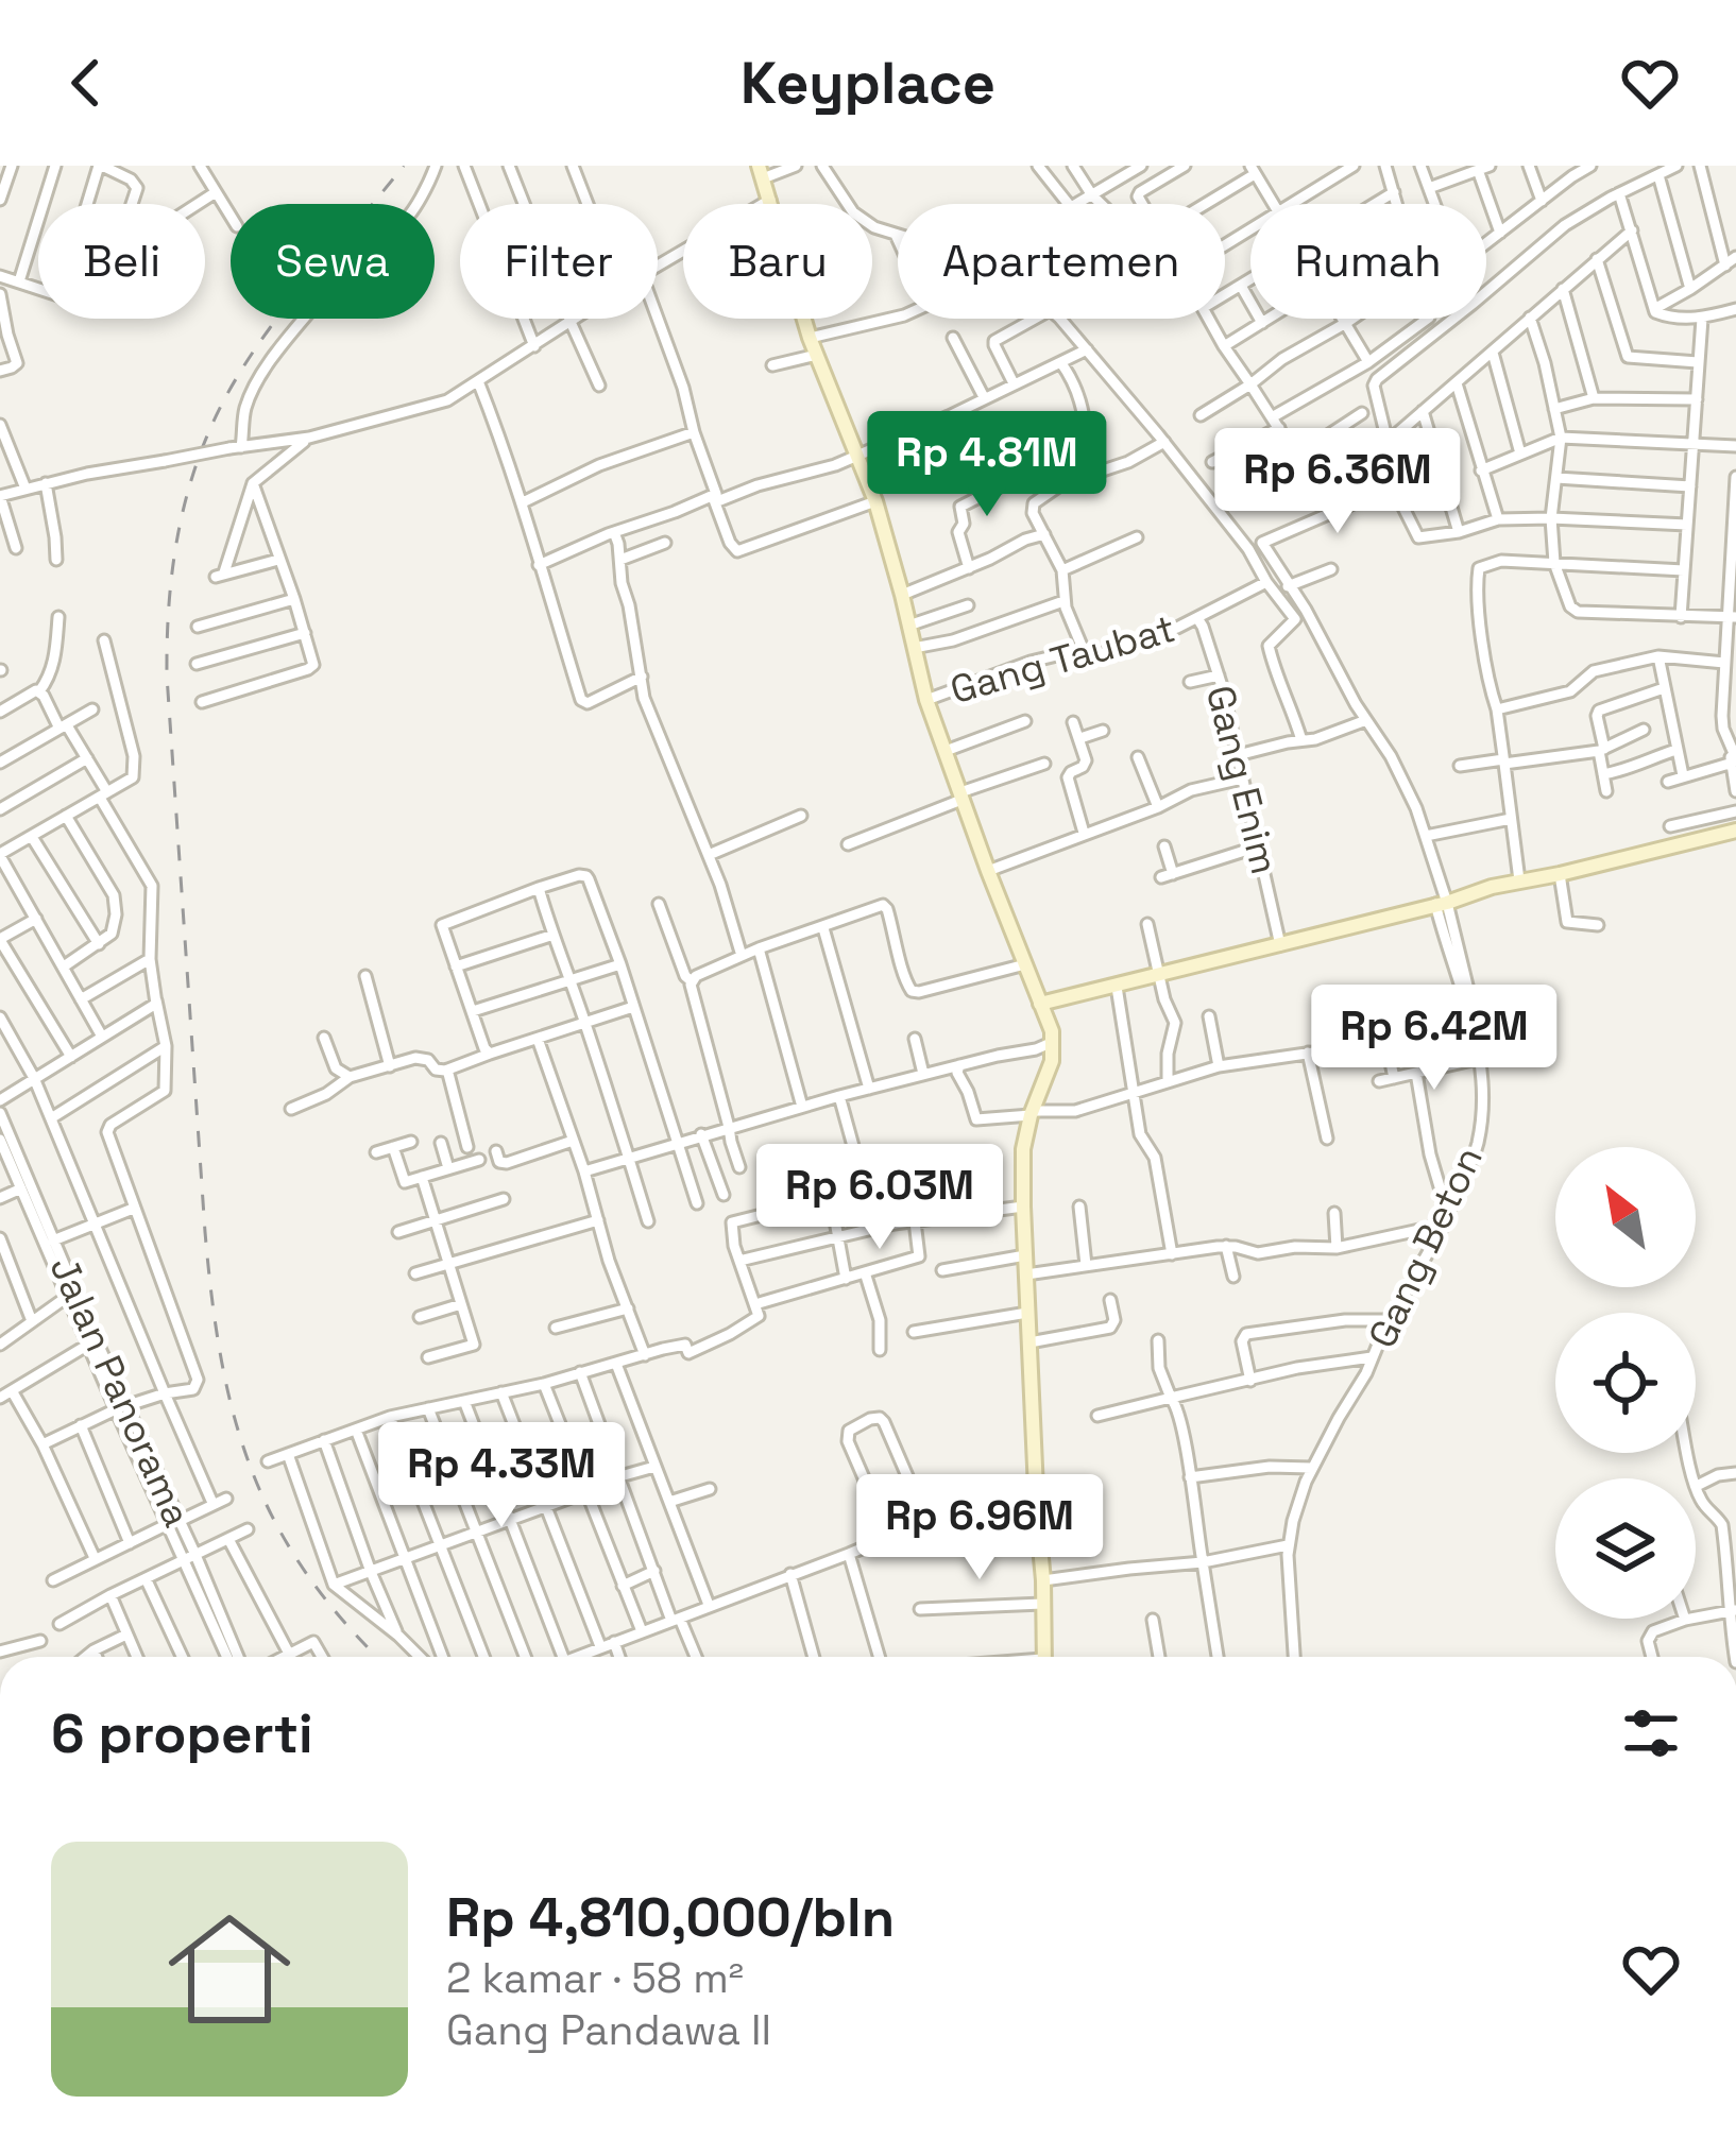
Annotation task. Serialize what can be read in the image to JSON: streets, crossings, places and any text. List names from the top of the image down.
{
  "streets": {
    "street": [
      "Gang Taubat",
      "Gang Enim",
      "Gang Beton",
      "Jalan Panorama"
    ]
  },
  "crossings": [
    ["Gang Taubat", "Gang Enim"]
  ],
  "north": "top left",
  "page": {
    "header": "Keyplace",
    "chip": [
      "Beli",
      "Sewa",
      "Filter",
      "Baru",
      "Apartemen",
      "Rumah"
    ],
    "price": [
      "Rp 4.81M",
      "Rp 6.36M",
      "Rp 6.42M",
      "Rp 6.03M",
      "Rp 4.33M",
      "Rp 6.96M"
    ],
    "heading": "6 properti",
    "list": [
      {
        "name": "Rp 4,810,000/bln",
        "note": "2 kamar · 58 m² · Gang Pandawa II"
      }
    ]
  }
}
